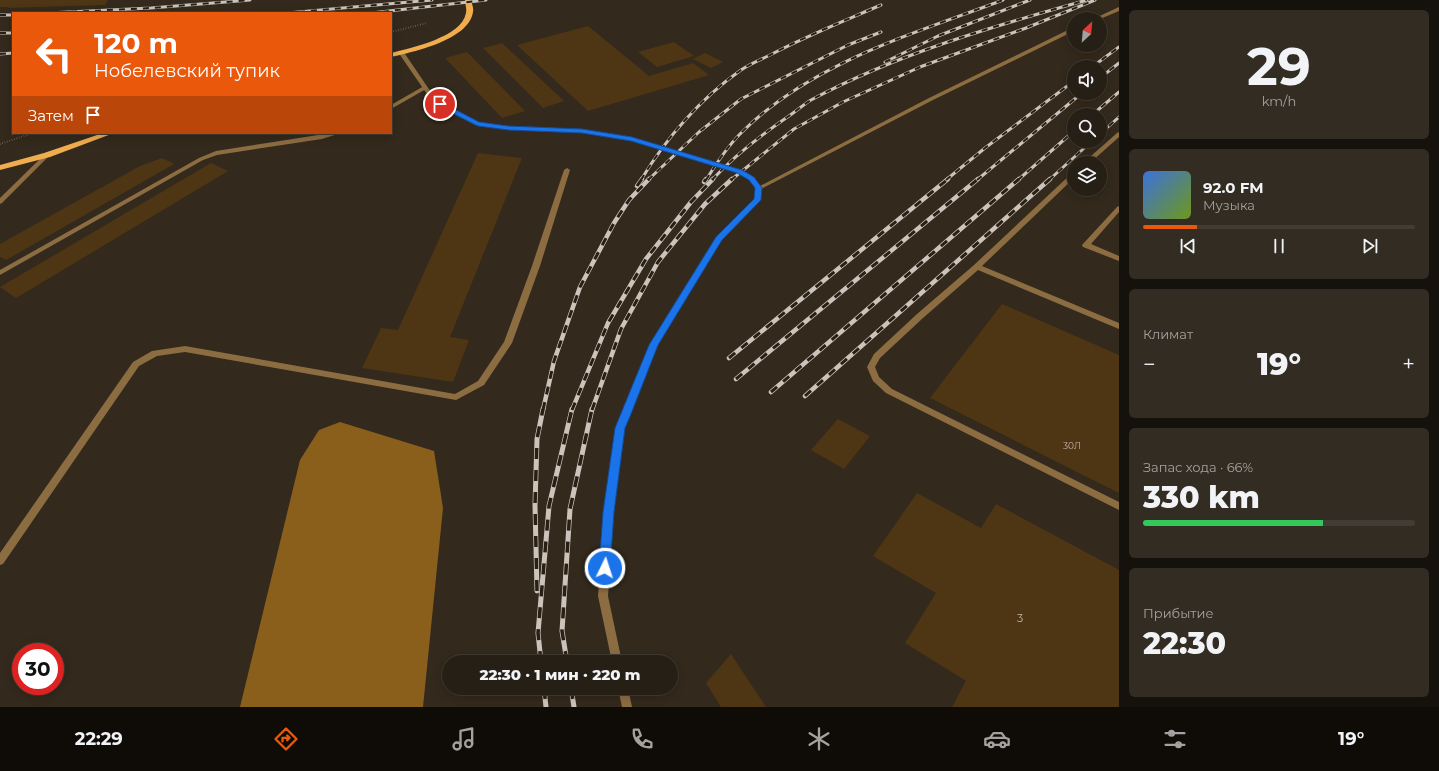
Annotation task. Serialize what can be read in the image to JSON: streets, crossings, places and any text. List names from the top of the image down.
{
  "house_numbers": ["30Л", "3"],
  "north": "top right",
  "page": {
    "tile": [
      ["29", "km/h"],
      "Климат",
      ["Запас хода · 66%", "330 km"],
      ["Прибытие", "22:30"]
    ],
    "turn": ["120 m", "Нобелевский тупик"],
    "then": "Затем",
    "song": ["92.0 FM", "Музыка"],
    "heat": ["−", "19°", "+"],
    "limit": "30",
    "trip": "22:30 · 1 мин · 220 m",
    "tabs": ["22:29", "19°"]
  }
}
